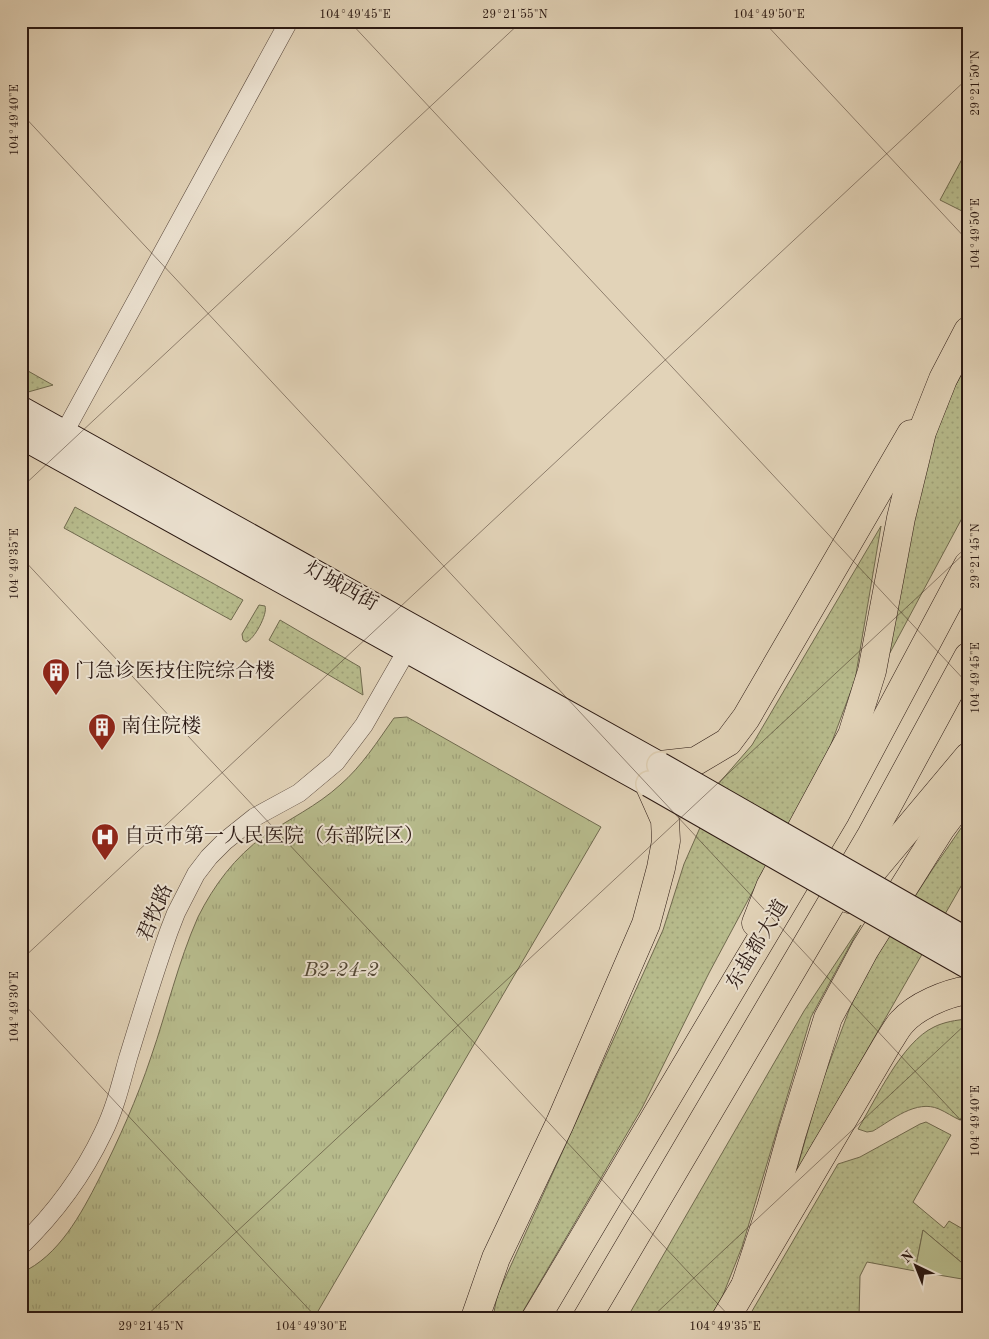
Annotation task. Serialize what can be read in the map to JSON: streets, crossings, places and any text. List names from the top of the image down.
{
  "streets": {
    "highway": ["东盐都大道"],
    "street": ["灯城西街", "君牧路"]
  },
  "crossings": [
    ["灯城西街", "君牧路"]
  ],
  "parks": ["B2-24-2"],
  "places": {
    "building": ["门急诊医技住院综合楼", "南住院楼"],
    "hospital": ["自贡市第一人民医院（东部院区）"]
  },
  "north": "top left",
  "coordinates": [
    "104°49'45\"E",
    "29°21'55\"N",
    "104°49'50\"E",
    "29°21'50\"N",
    "104°49'40\"E",
    "29°21'45\"N",
    "104°49'35\"E",
    "104°49'30\"E"
  ]
}
